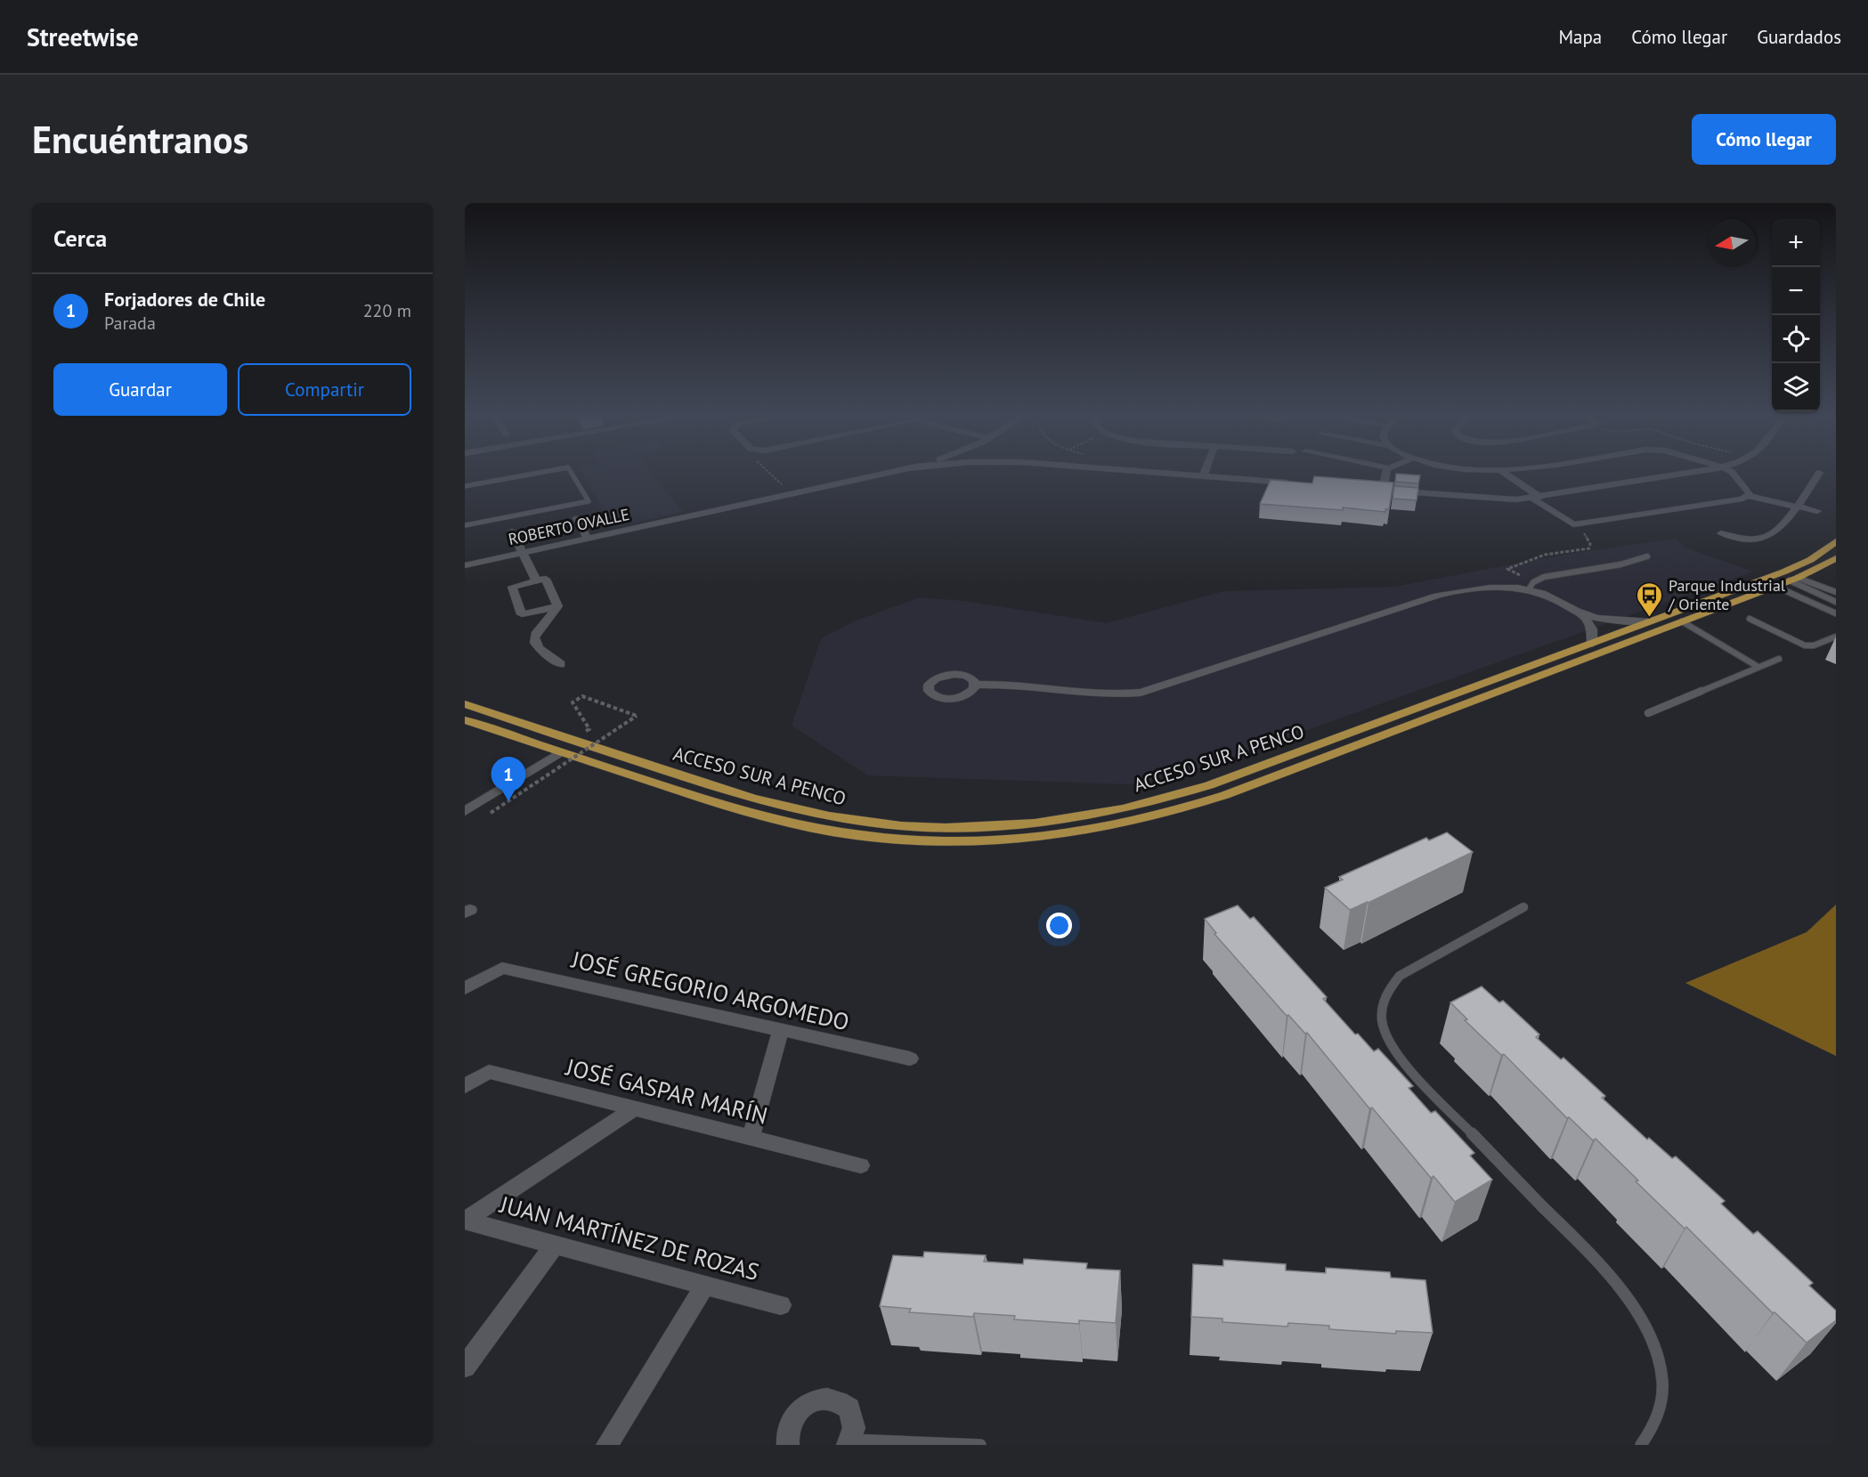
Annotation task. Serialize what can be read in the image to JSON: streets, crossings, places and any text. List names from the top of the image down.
{
  "streets": {
    "main road": ["ACCESO SUR A PENCO"],
    "street": [
      "ROBERTO OVALLE",
      "JOSÉ GREGORIO ARGOMEDO",
      "JOSÉ GASPAR MARÍN",
      "JUAN MARTÍNEZ DE ROZAS"
    ]
  },
  "places": {
    "bus stop": ["Parque Industrial / Oriente"]
  },
  "north": "left",
  "page": {
    "header": "Streetwise",
    "nav": ["Mapa", "Cómo llegar", "Guardados"],
    "buttons": [
      "Cómo llegar",
      ["Guardar", "Compartir"]
    ],
    "title": "Encuéntranos",
    "heading": "Cerca",
    "map_buttons": ["+", "−"],
    "list": [
      {
        "mark": "1",
        "name": "Forjadores de Chile",
        "note": "Parada",
        "value": "220 m"
      }
    ],
    "pins": "1"
  }
}
